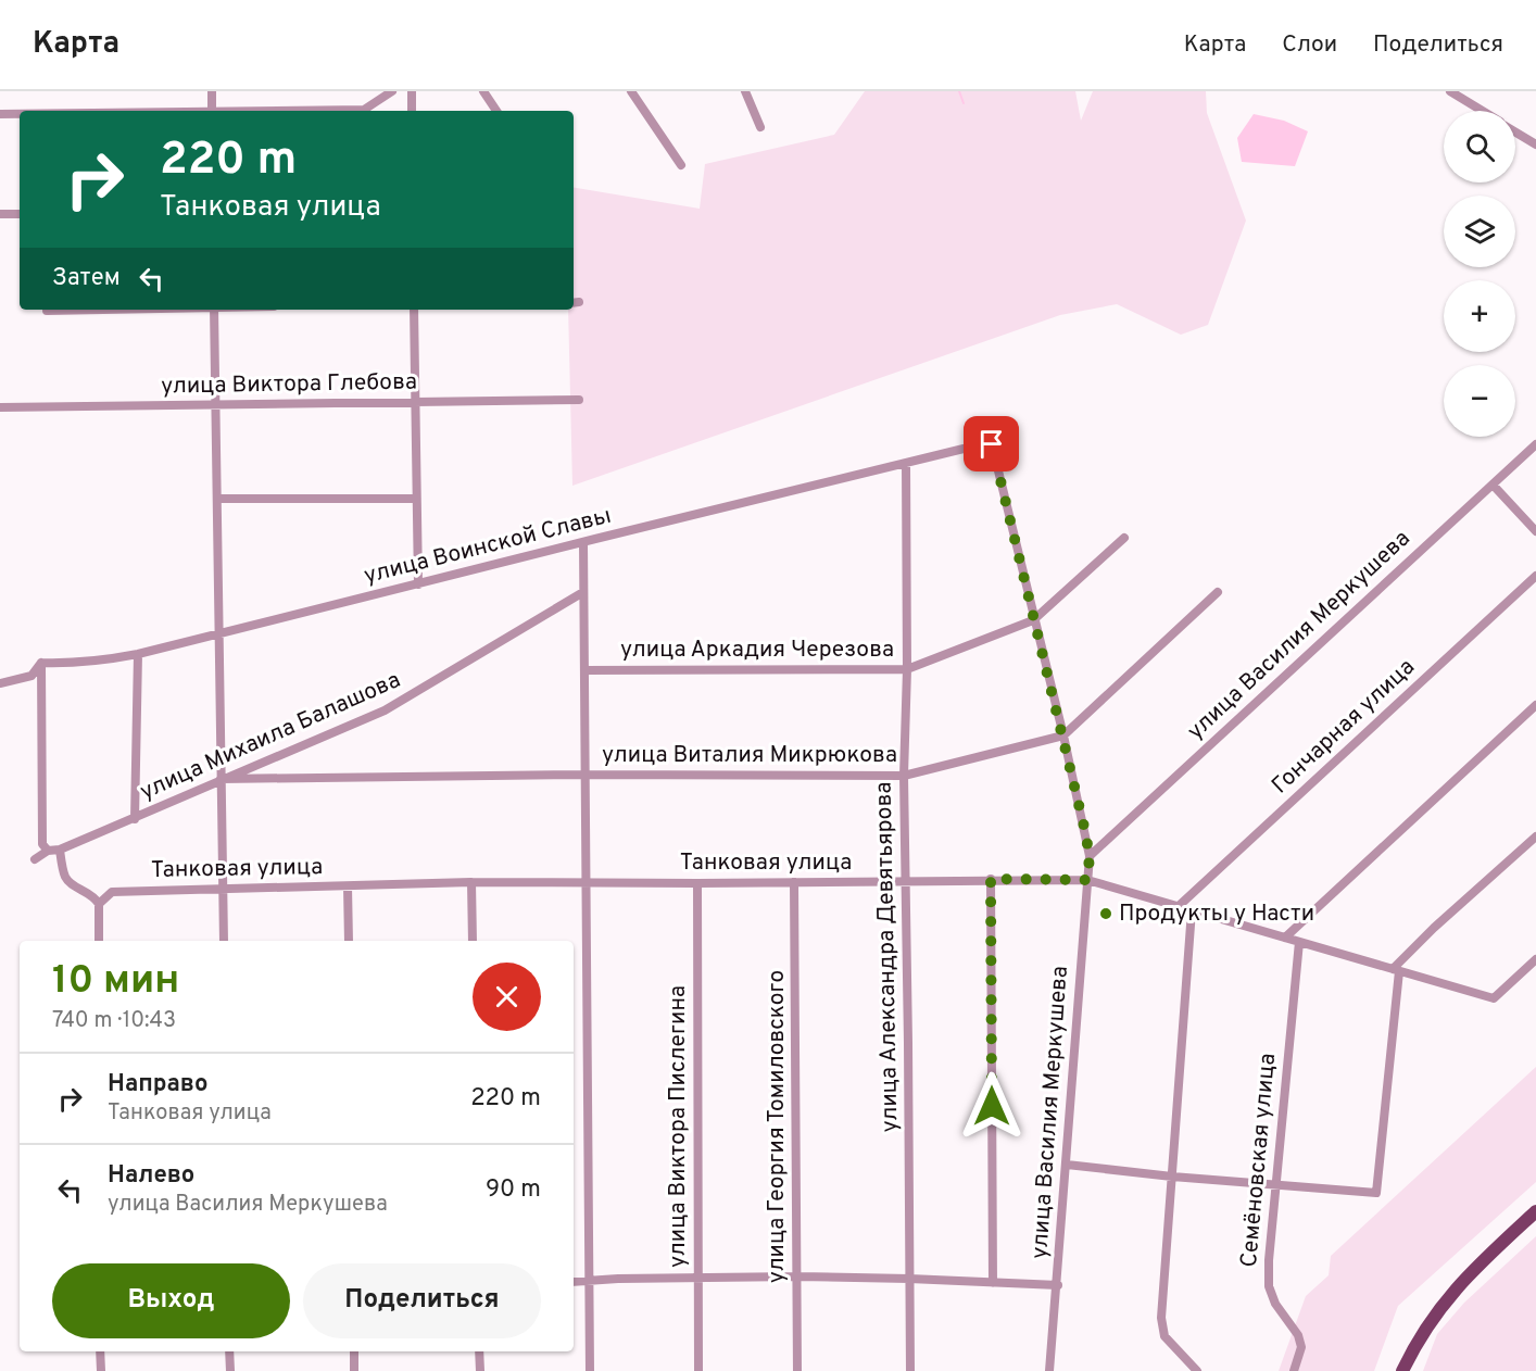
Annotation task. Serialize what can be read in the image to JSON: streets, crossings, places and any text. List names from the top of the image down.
{
  "streets": {
    "street": [
      "улица Виктора Глебова",
      "улица Воинской Славы",
      "улица Василия Меркушева",
      "улица Аркадия Черезова",
      "Гончарная улица",
      "улица Михаила Балашова",
      "улица Виталия Микрюкова",
      "Танковая улица",
      "улица Александра Девятьярова",
      "улица Виктора Пислегина",
      "улица Георгия Томиловского",
      "Семёновская улица"
    ]
  },
  "crossings": [
    ["улица Воинской Славы", "улица Василия Меркушева"],
    ["улица Воинской Славы", "улица Александра Девятьярова"],
    ["улица Василия Меркушева", "улица Аркадия Черезова"],
    ["улица Василия Меркушева", "улица Виталия Микрюкова"],
    ["улица Василия Меркушева", "Танковая улица"],
    ["улица Аркадия Черезова", "улица Александра Девятьярова"],
    ["Гончарная улица", "Танковая улица"],
    ["улица Михаила Балашова", "улица Виталия Микрюкова"],
    ["улица Виталия Микрюкова", "улица Александра Девятьярова"],
    ["Танковая улица", "улица Александра Девятьярова"],
    ["Танковая улица", "улица Виктора Пислегина"],
    ["Танковая улица", "улица Георгия Томиловского"],
    ["Танковая улица", "Семёновская улица"]
  ],
  "places": ["Продукты у Насти"],
  "page": {
    "header": "Карта",
    "nav": ["Карта", "Слои", "Поделиться"],
    "map_buttons": ["+", "−"],
    "turn": ["220 m", "Танковая улица"],
    "then": "Затем",
    "heading": ["10 мин", "740 m · 10:43"],
    "list": [
      {
        "name": "Направо",
        "note": "Танковая улица",
        "value": "220 m"
      },
      {
        "name": "Налево",
        "note": "улица Василия Меркушева",
        "value": "90 m"
      }
    ],
    "buttons": ["Выход", "Поделиться"]
  }
}
